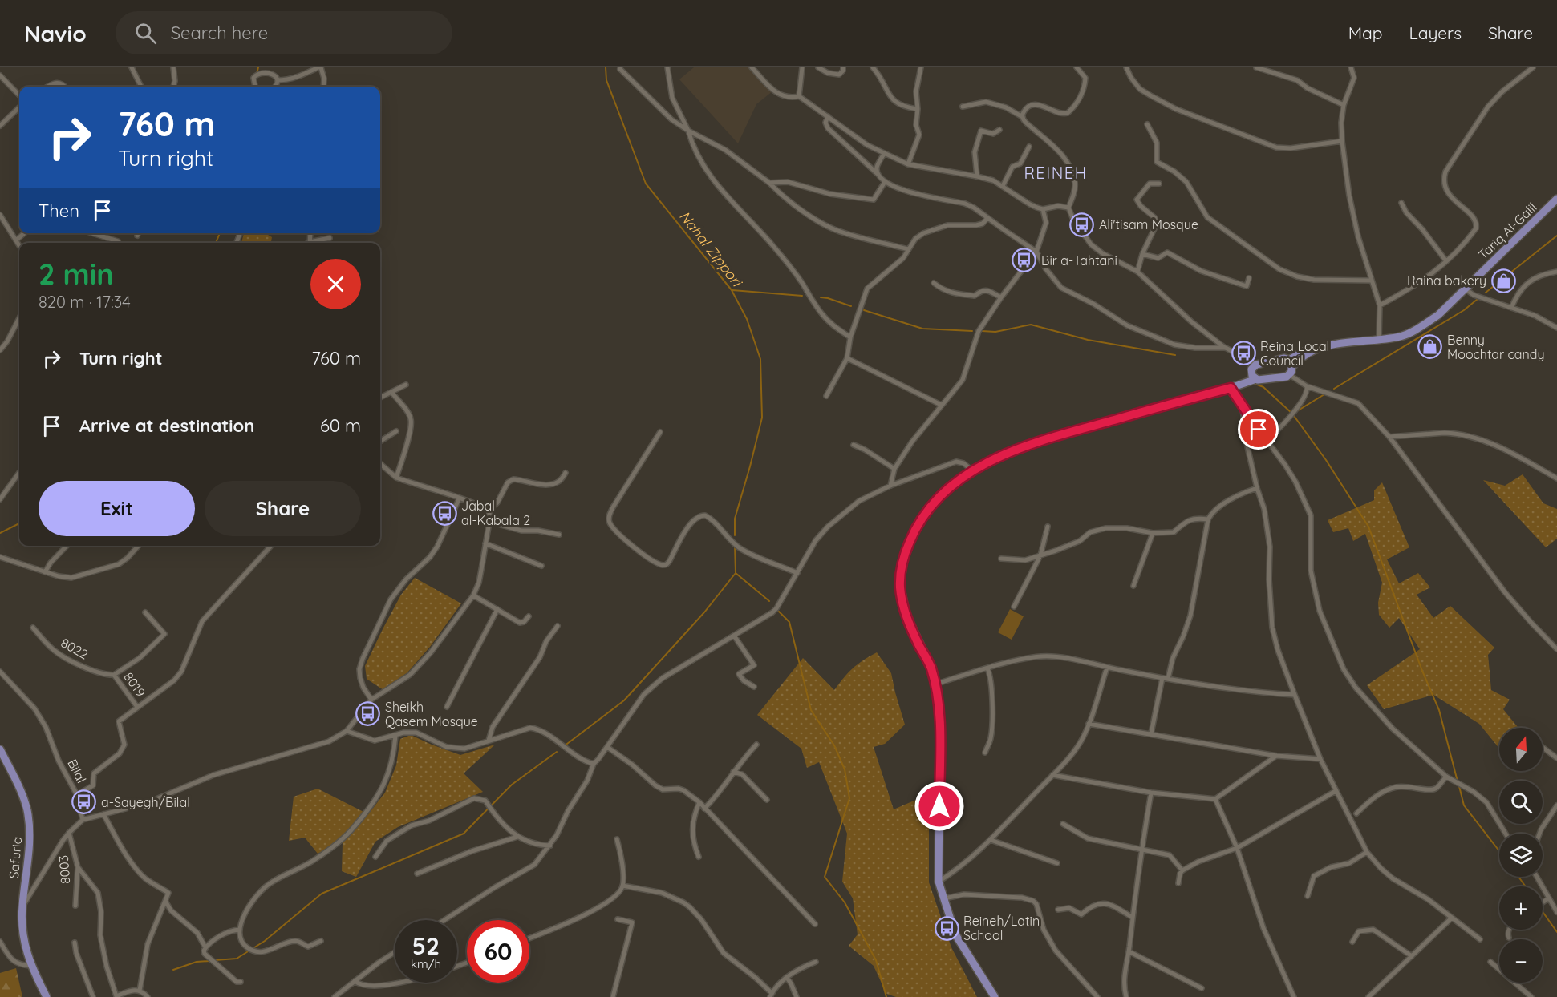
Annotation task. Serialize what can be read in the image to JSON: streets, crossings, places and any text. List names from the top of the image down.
{
  "streets": {
    "main road": ["Tariq Al-Galil", "Safuria"],
    "street": [
      "8022",
      "8019",
      "Bilal",
      "8003"
    ]
  },
  "crossings": [
    ["8022", "8019"]
  ],
  "districts": ["REINEH"],
  "water": ["Nahal Zippori"],
  "places": {
    "bus stop": [
      "Ali'tisam Mosque",
      "Bir a-Tahtani",
      "Reina Local Council",
      "Jabal al-Kabala 2",
      "Sheikh Qasem Mosque",
      "a-Sayegh/Bilal",
      "Reineh/Latin School"
    ],
    "shop": ["Raina bakery", "Benny Moochtar candy"]
  },
  "north": "top",
  "page": {
    "header": "Navio",
    "search": "Search here",
    "nav": ["Map", "Layers", "Share"],
    "turn": ["760 m", "Turn right"],
    "then": "Then",
    "heading": ["2 min", "820 m · 17:34"],
    "list": [
      {
        "name": "Turn right",
        "value": "760 m"
      },
      {
        "name": "Arrive at destination",
        "value": "60 m"
      }
    ],
    "buttons": ["Exit", "Share"],
    "map_buttons": ["+", "−"],
    "speed": "52 km/h",
    "limit": "60"
  }
}
